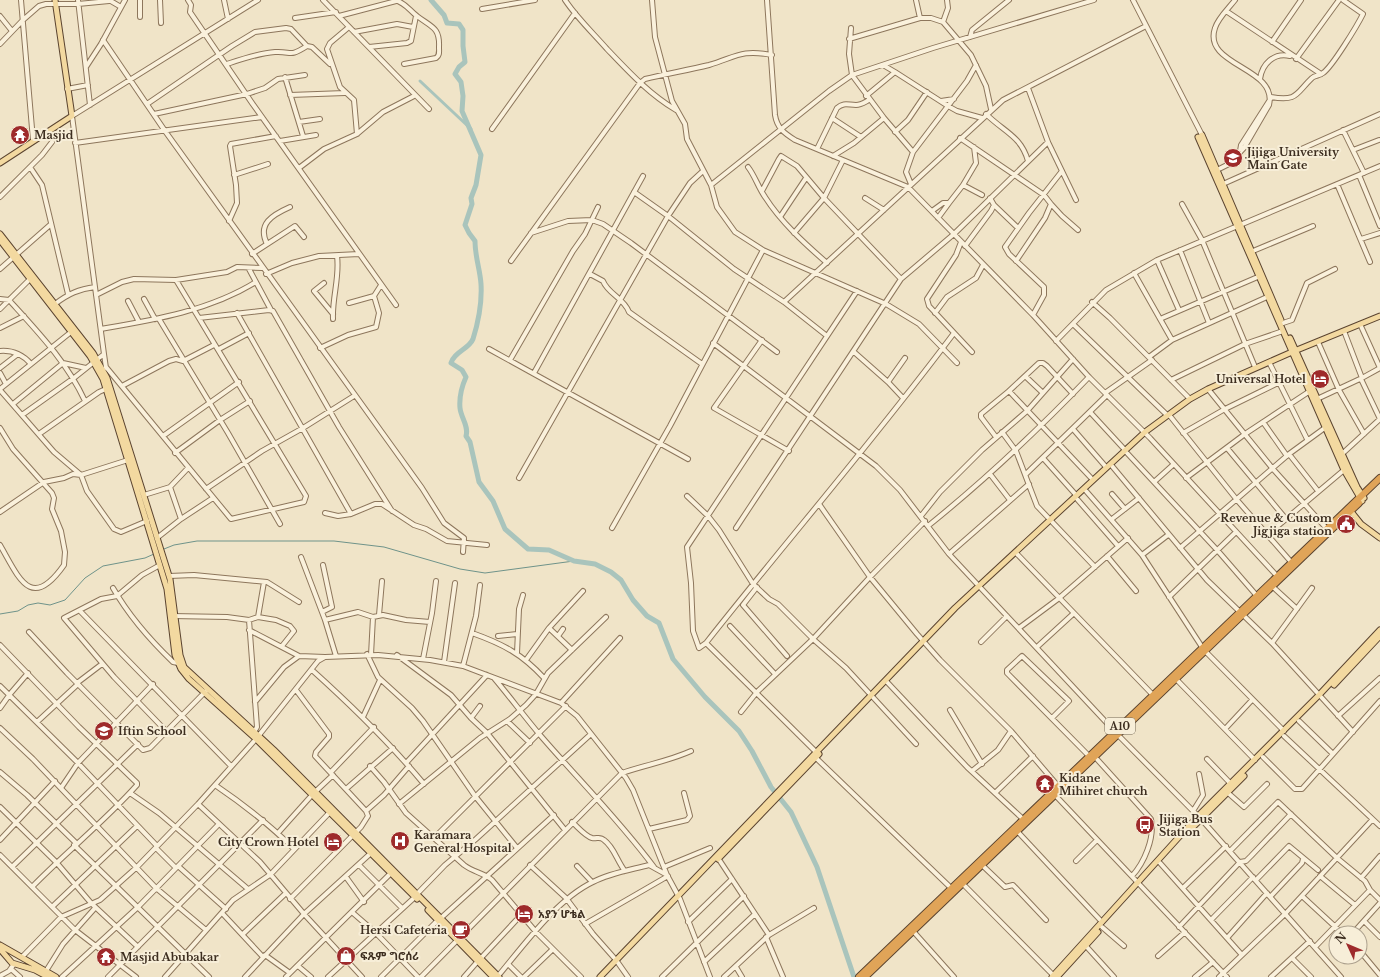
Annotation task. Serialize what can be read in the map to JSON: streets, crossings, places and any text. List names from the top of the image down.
{
  "streets": {
    "highway": ["A10"]
  },
  "places": {
    "temple": ["Masjid", "Kidane Mihiret church", "Masjid Abubakar"],
    "school or university": ["Jijiga University Main Gate", "Iftin School"],
    "hotel": ["Universal Hotel", "City Crown Hotel", "አያን ሆቴል"],
    "public building": ["Revenue & Custom Jigjiga station"],
    "bus stop": ["Jijiga Bus Station"],
    "hospital": ["Karamara General Hospital"],
    "cafe": ["Hersi Cafeteria"],
    "shop": ["ፍጹም ግሮሰሪ"]
  },
  "north": "top left"
}
